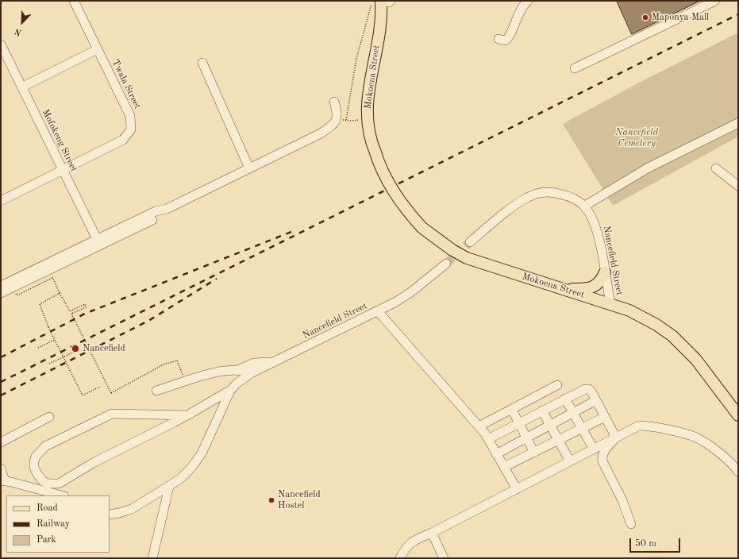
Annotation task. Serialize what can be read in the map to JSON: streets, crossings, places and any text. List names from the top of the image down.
{
  "streets": {
    "main road": ["Mokoena Street"],
    "street": ["Twala Street", "Mofokeng Street", "Nancefield Street"]
  },
  "crossings": [
    ["Mokoena Street", "Nancefield Street"],
    ["Twala Street", "Mofokeng Street"]
  ],
  "parks": ["Nancefield Cemetery"],
  "places": ["Maponya Mall", "Nancefield", "Nancefield Hostel"],
  "legend": ["Road", "Railway", "Park"],
  "scale_bar": "50 m",
  "north": "bottom left"
}
